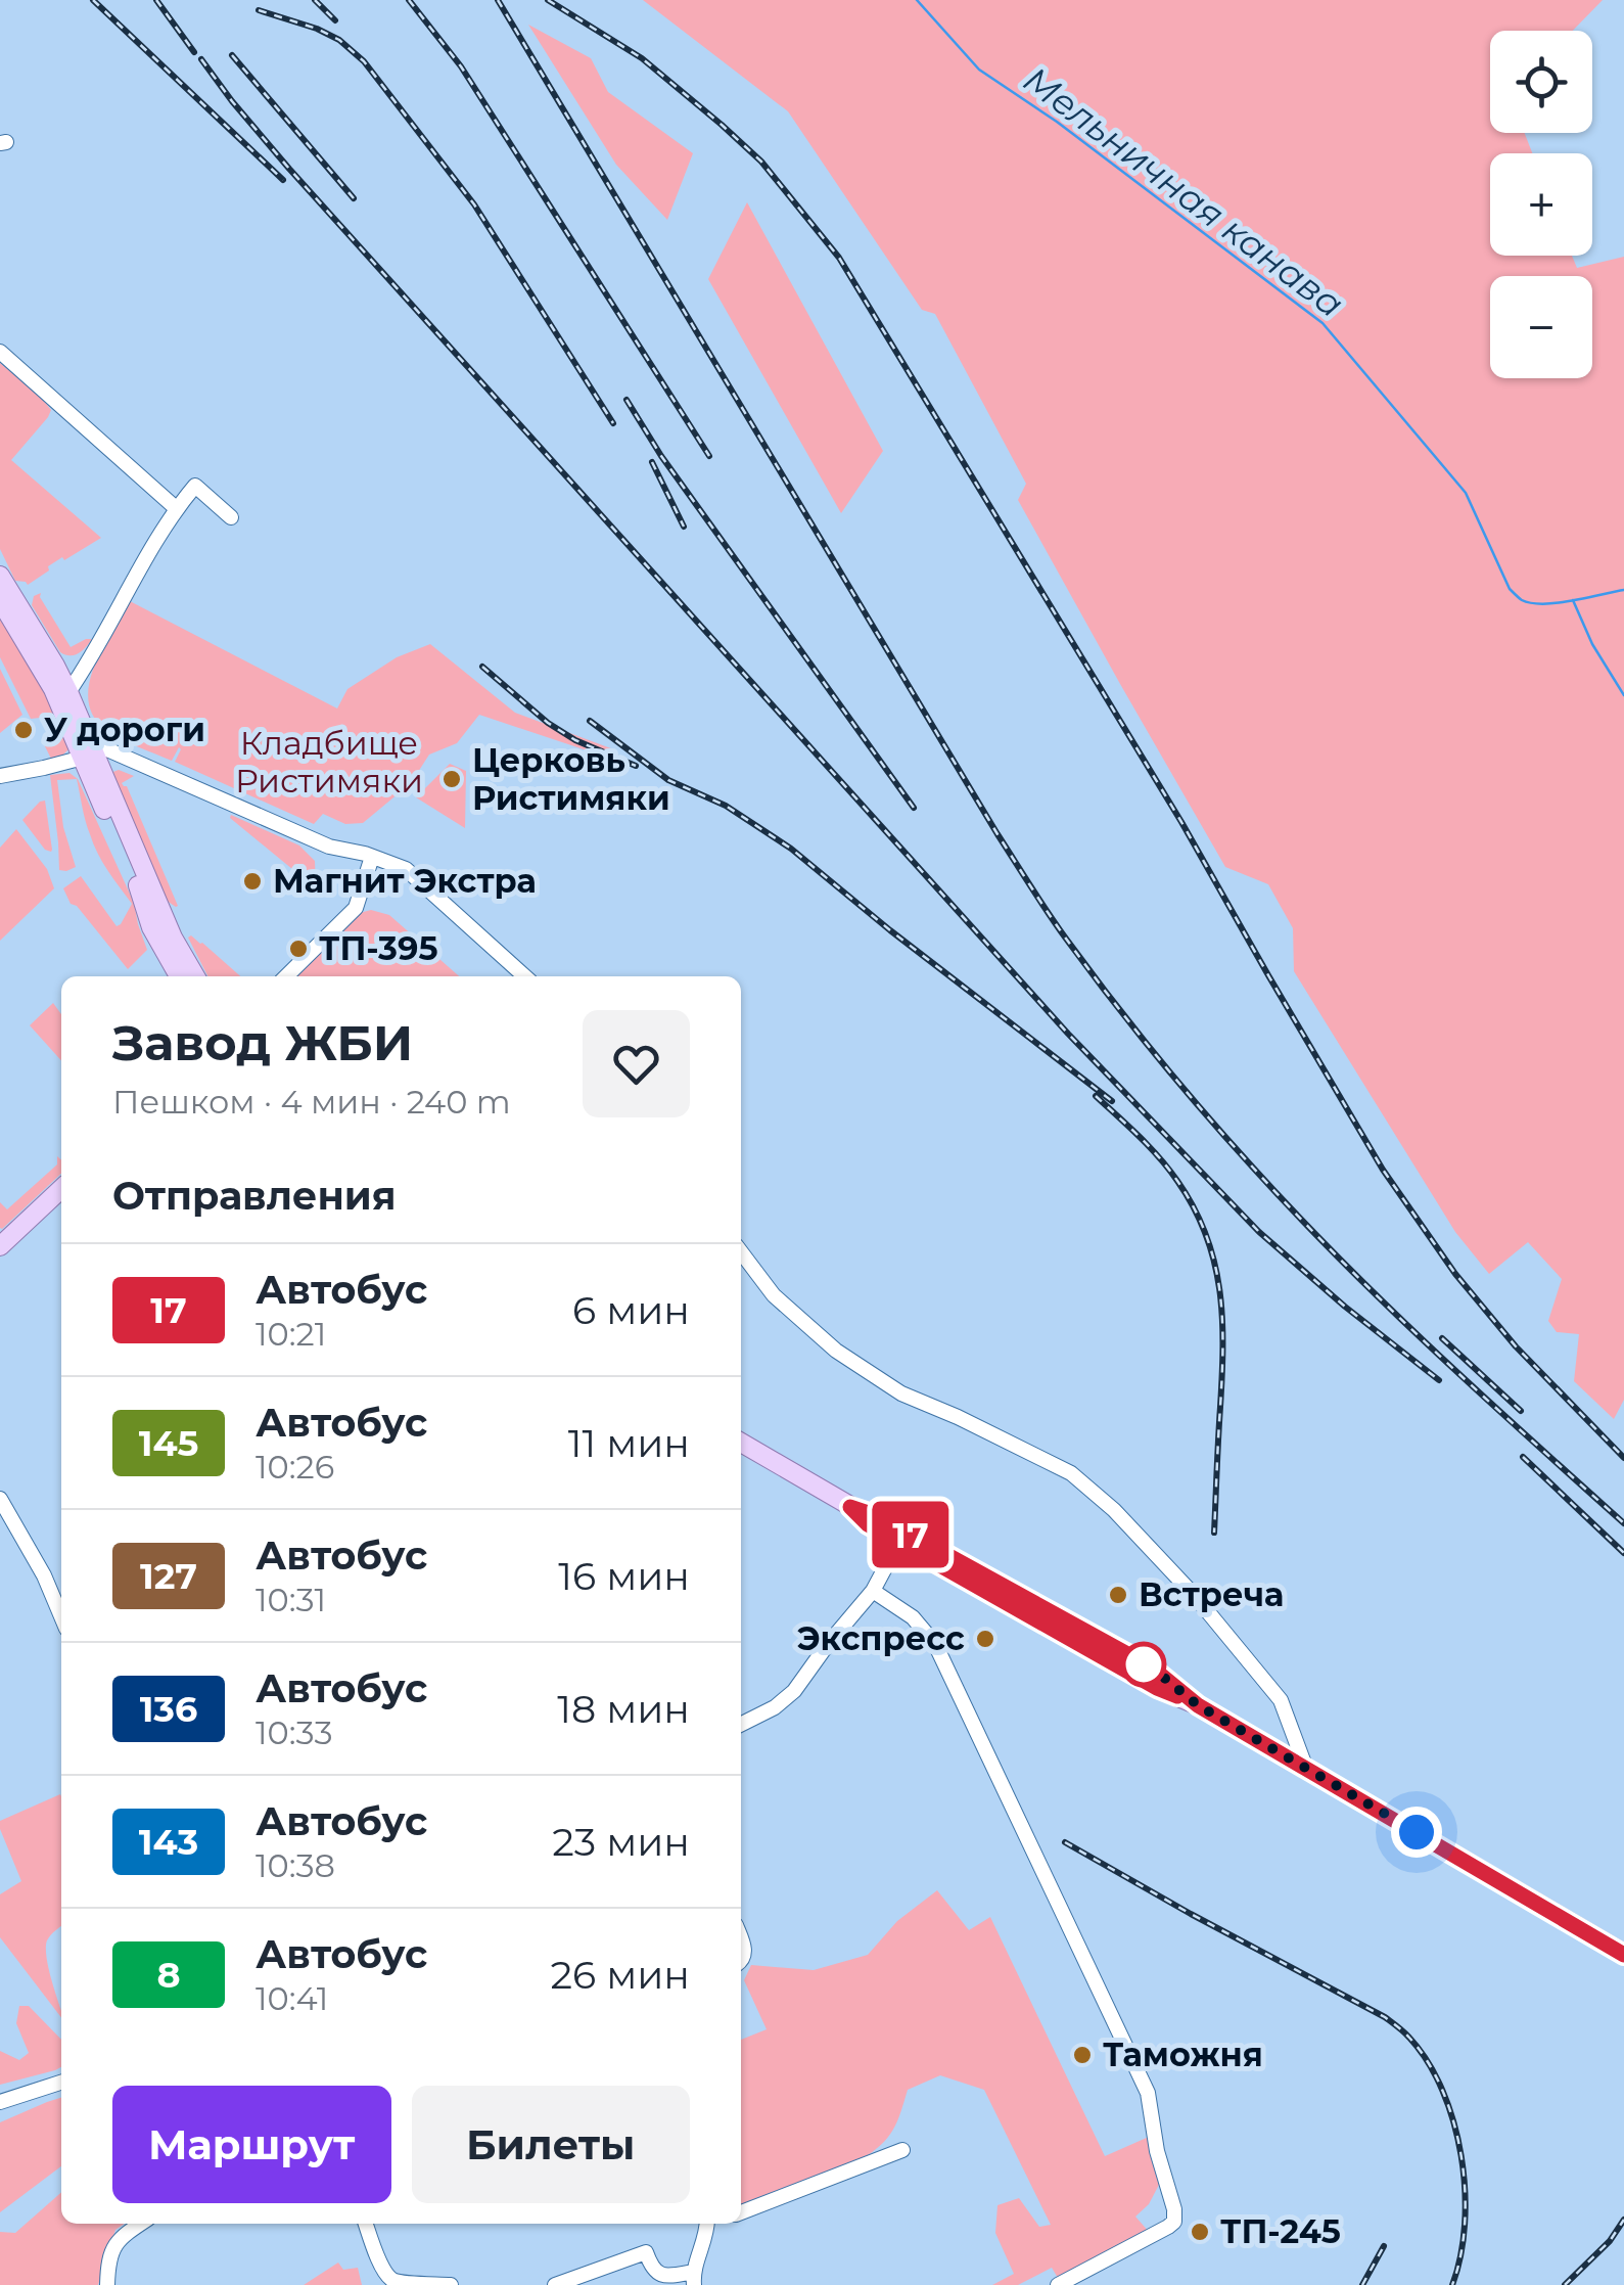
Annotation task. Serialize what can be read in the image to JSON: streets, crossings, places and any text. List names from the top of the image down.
{
  "water": ["Мельничная канава"],
  "parks": ["Кладбище Ристимяки"],
  "places": [
    "У дороги",
    "Церковь Ристимяки",
    "Магнит Экстра",
    "ТП-395",
    "Встреча",
    "Экспресс",
    "Таможня",
    "ТП-245"
  ],
  "lines": ["bus line 17"],
  "page": {
    "on_map": "17",
    "map_buttons": ["+", "−"],
    "heading": [
      ["Завод ЖБИ", "Пешком · 4 мин · 240 m"],
      "Отправления"
    ],
    "list": [
      {
        "mark": "17",
        "name": "Автобус",
        "note": "10:21",
        "value": "6 мин"
      },
      {
        "mark": "145",
        "name": "Автобус",
        "note": "10:26",
        "value": "11 мин"
      },
      {
        "mark": "127",
        "name": "Автобус",
        "note": "10:31",
        "value": "16 мин"
      },
      {
        "mark": "136",
        "name": "Автобус",
        "note": "10:33",
        "value": "18 мин"
      },
      {
        "mark": "143",
        "name": "Автобус",
        "note": "10:38",
        "value": "23 мин"
      },
      {
        "mark": "8",
        "name": "Автобус",
        "note": "10:41",
        "value": "26 мин"
      }
    ],
    "buttons": ["Маршрут", "Билеты"]
  }
}
